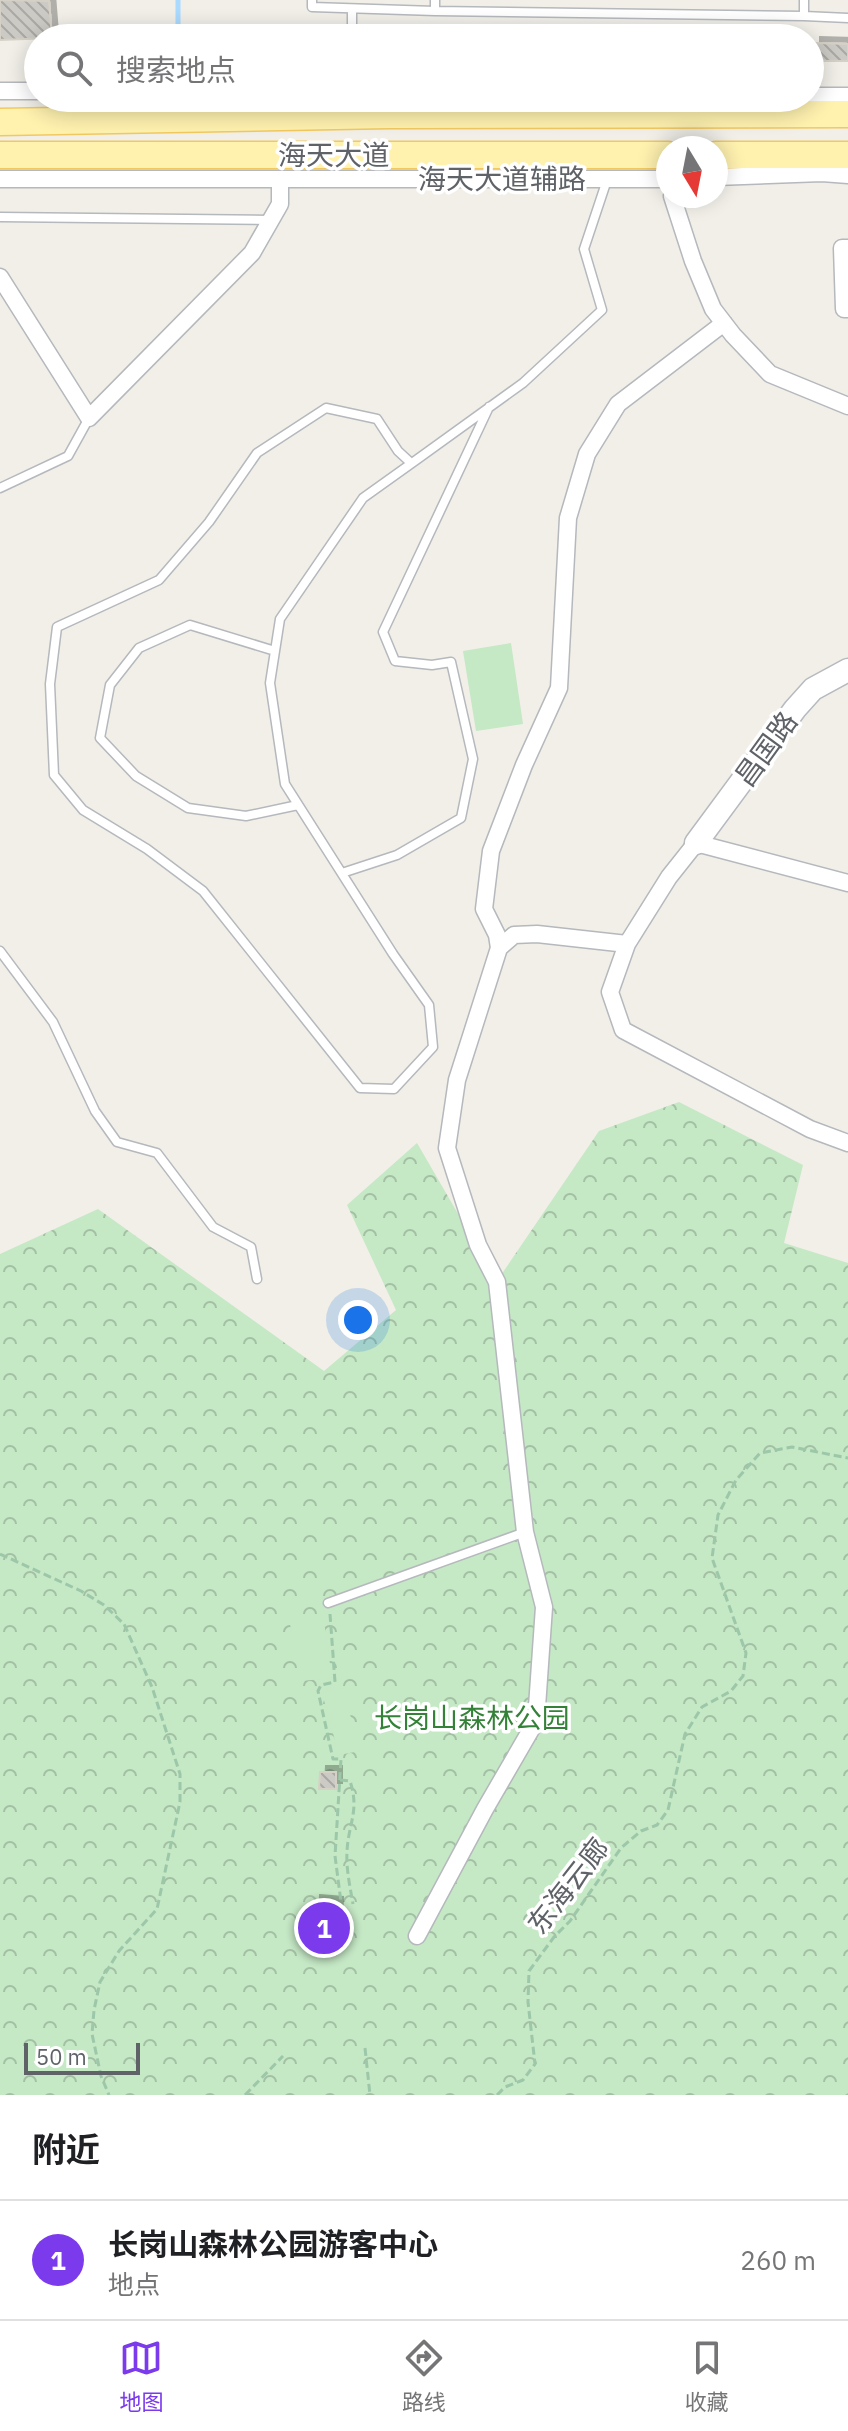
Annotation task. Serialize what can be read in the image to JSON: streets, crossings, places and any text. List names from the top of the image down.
{
  "streets": {
    "main road": ["海天大道", "昌国路"],
    "street": ["海天大道辅路"],
    "path": ["东海云廊"]
  },
  "parks": ["长岗山森林公园"],
  "scale_bar": "50 m",
  "north": "bottom",
  "page": {
    "search": "搜索地点",
    "pins": "1",
    "scale": "50 m",
    "heading": "附近",
    "list": [
      {
        "mark": "1",
        "name": "长岗山森林公园游客中心",
        "note": "地点",
        "value": "260 m"
      }
    ],
    "nav": ["地图", "路线", "收藏"]
  }
}
